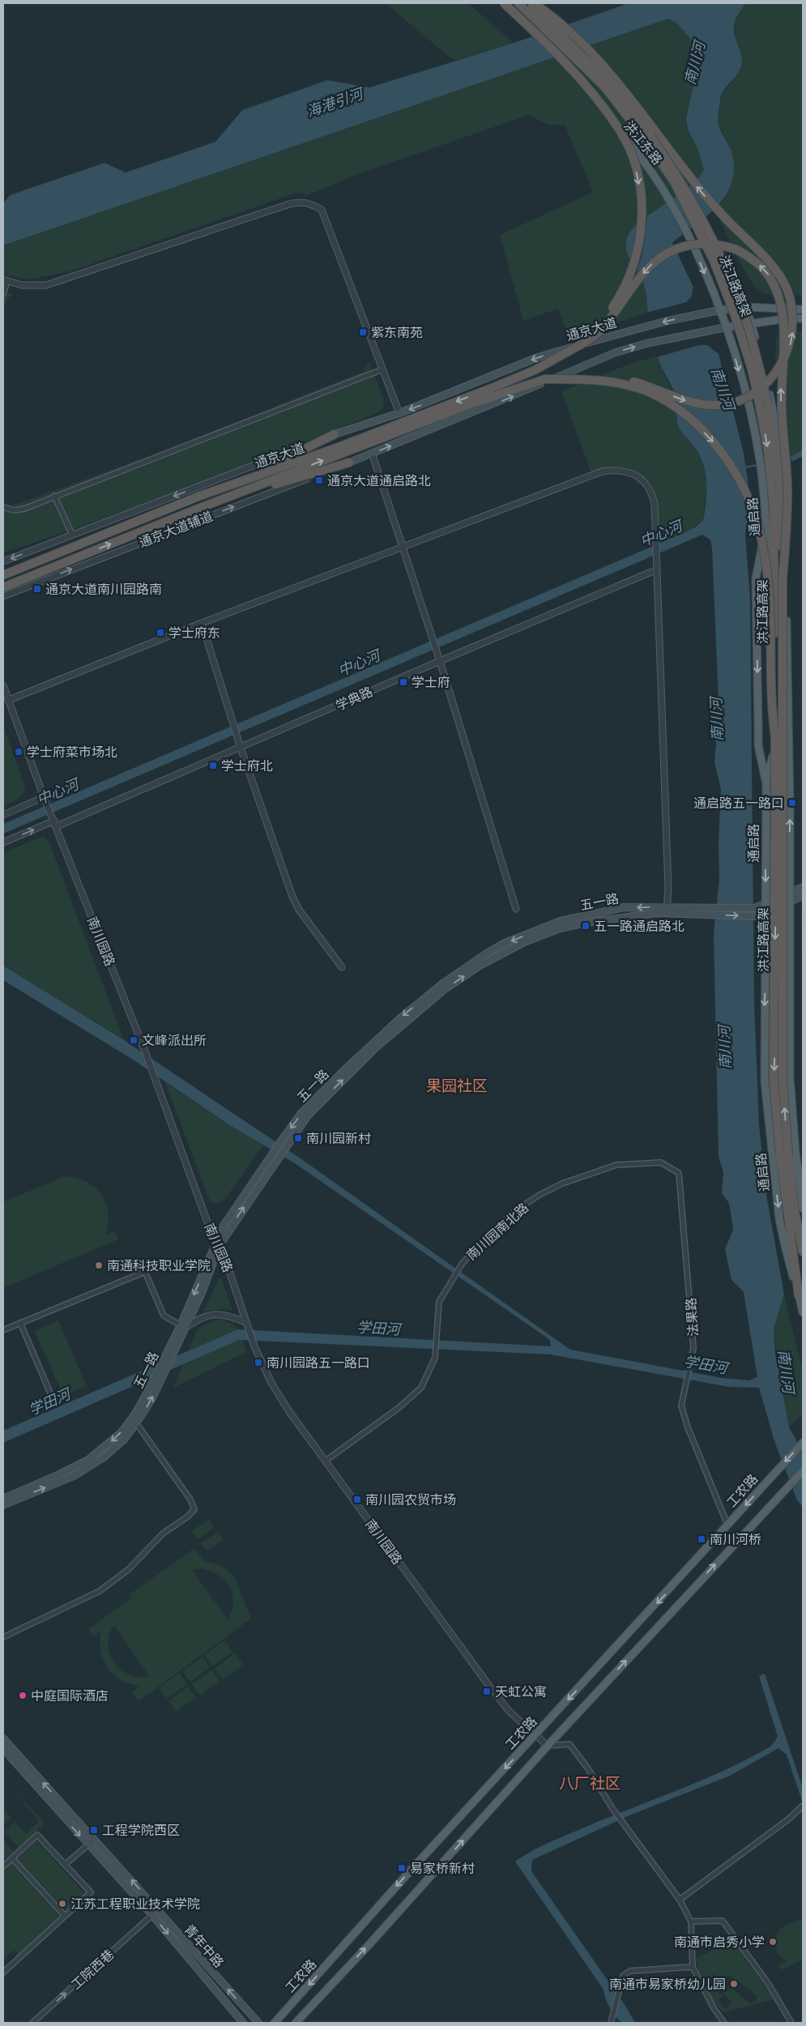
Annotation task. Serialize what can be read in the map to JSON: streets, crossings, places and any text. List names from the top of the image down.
{
  "streets": {
    "highway": ["洪江路高架", "通京大道"],
    "main road": [
      "洪江东路",
      "通启路",
      "五一路",
      "工农路",
      "青年中路"
    ],
    "street": [
      "通京大道辅道",
      "学典路",
      "南川园路",
      "南川园南北路",
      "法果路",
      "工院西巷"
    ]
  },
  "crossings": [
    ["洪江东路", "通京大道"],
    ["洪江东路", "通启路"],
    ["洪江路高架", "通启路"],
    ["通启路", "五一路"],
    ["学典路", "南川园路"],
    ["五一路", "南川园路"],
    ["南川园路", "南川园南北路"],
    ["南川园路", "工农路"],
    ["南川园南北路", "法果路"],
    ["法果路", "工农路"],
    ["青年中路", "工院西巷"]
  ],
  "one_way": ["工院西巷"],
  "districts": ["果园社区", "八厂社区"],
  "water": [
    "南川河",
    "海港引河",
    "中心河",
    "学田河"
  ],
  "places": {
    "transit": [
      "紫东南苑",
      "通京大道通启路北",
      "通京大道南川园路南",
      "学士府东",
      "学士府",
      "学士府菜市场北",
      "学士府北",
      "通启路五一路口",
      "五一路通启路北",
      "文峰派出所",
      "南川园新村",
      "南川园路五一路口",
      "南川园农贸市场",
      "南川河桥",
      "天虹公寓",
      "工程学院西区",
      "易家桥新村"
    ],
    "other": [
      "南通科技职业学院",
      "中庭国际酒店",
      "江苏工程职业技术学院",
      "南通市启秀小学",
      "南通市易家桥幼儿园"
    ]
  }
}
